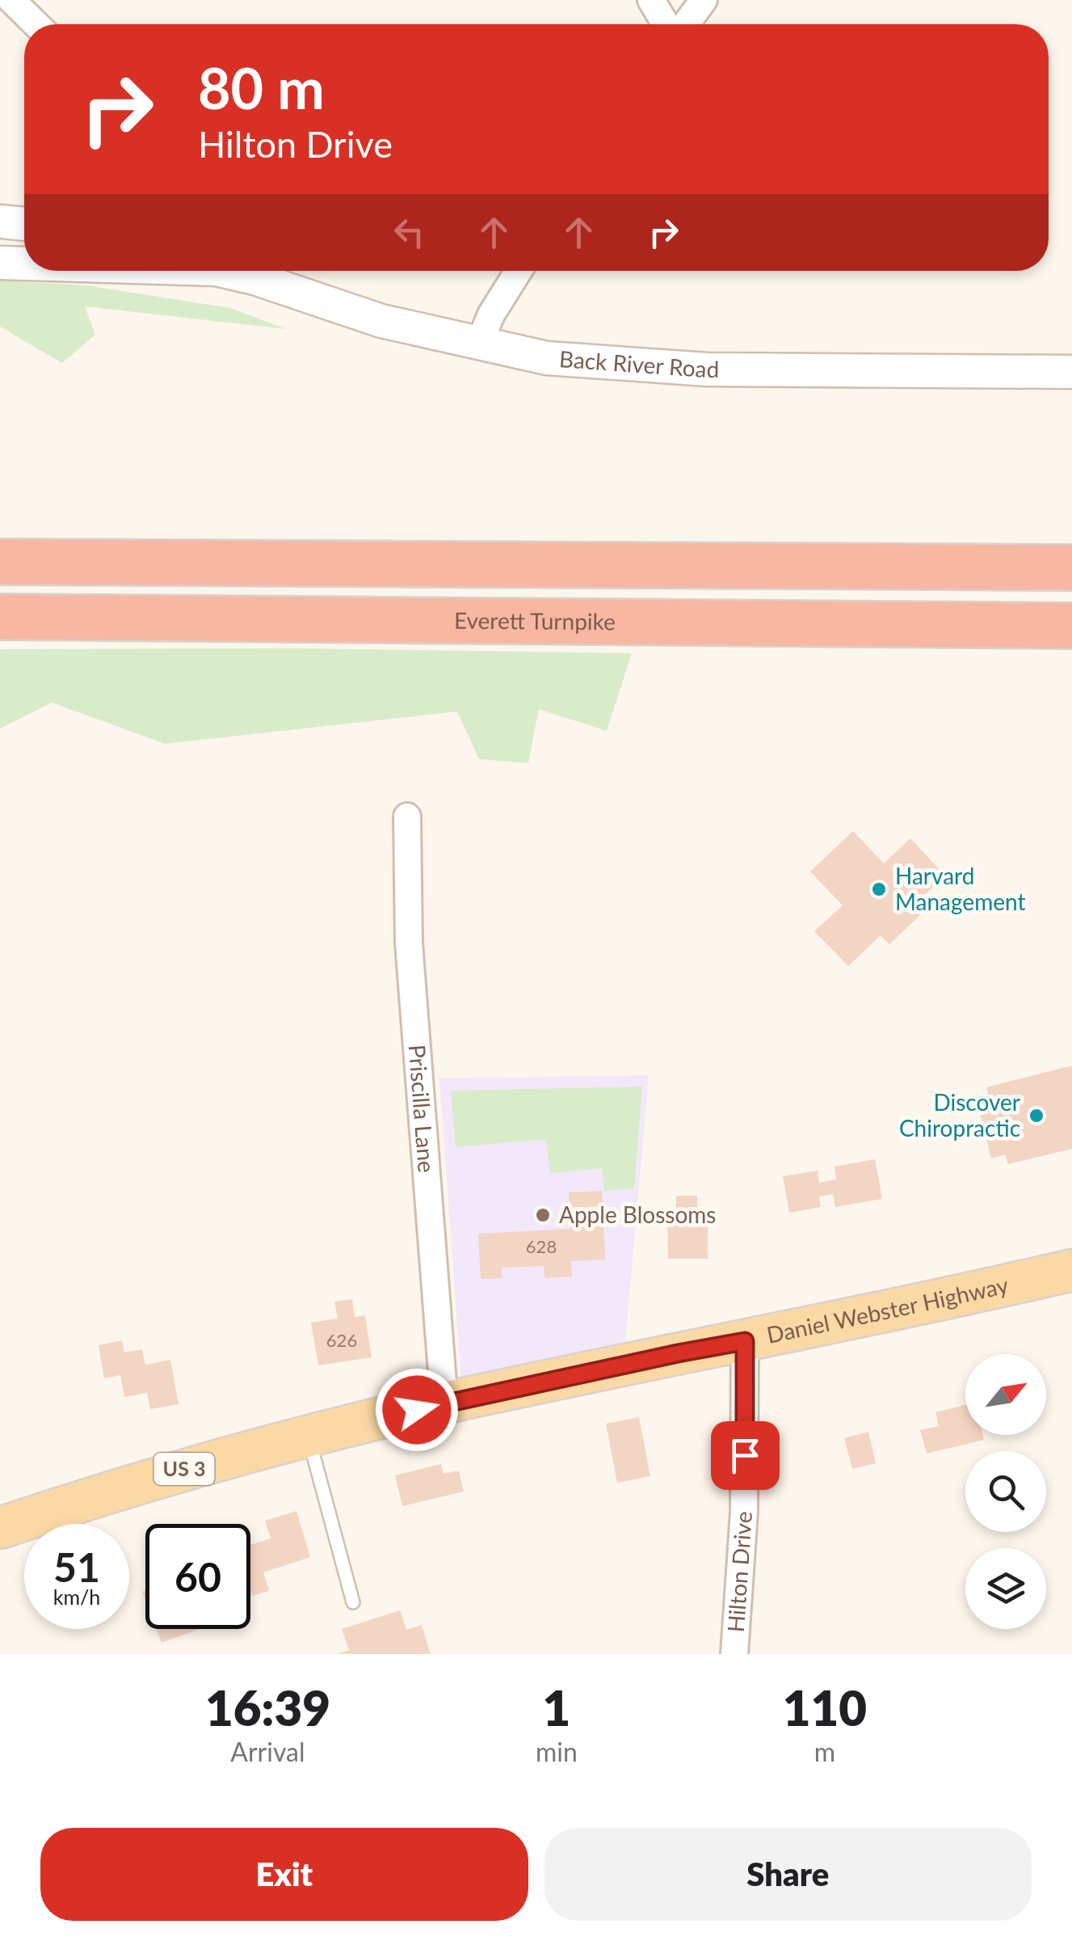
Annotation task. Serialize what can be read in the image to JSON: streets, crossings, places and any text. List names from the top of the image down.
{
  "streets": {
    "highway": ["Everett Turnpike"],
    "main road": ["Daniel Webster Highway", "US 3"],
    "street": ["Back River Road", "Priscilla Lane", "Hilton Drive"]
  },
  "crossings": [
    ["Priscilla Lane", "Daniel Webster Highway"],
    ["Daniel Webster Highway", "Hilton Drive"]
  ],
  "places": ["Harvard Management", "Discover Chiropractic", "Apple Blossoms"],
  "house_numbers": ["628", "626"],
  "north": "top right",
  "page": {
    "turn": ["80 m", "Hilton Drive"],
    "speed": "51 km/h",
    "limit": "60",
    "eta": [
      "16:39",
      "Arrival",
      "1",
      "min",
      "110",
      "m"
    ],
    "buttons": ["Exit", "Share"]
  }
}
